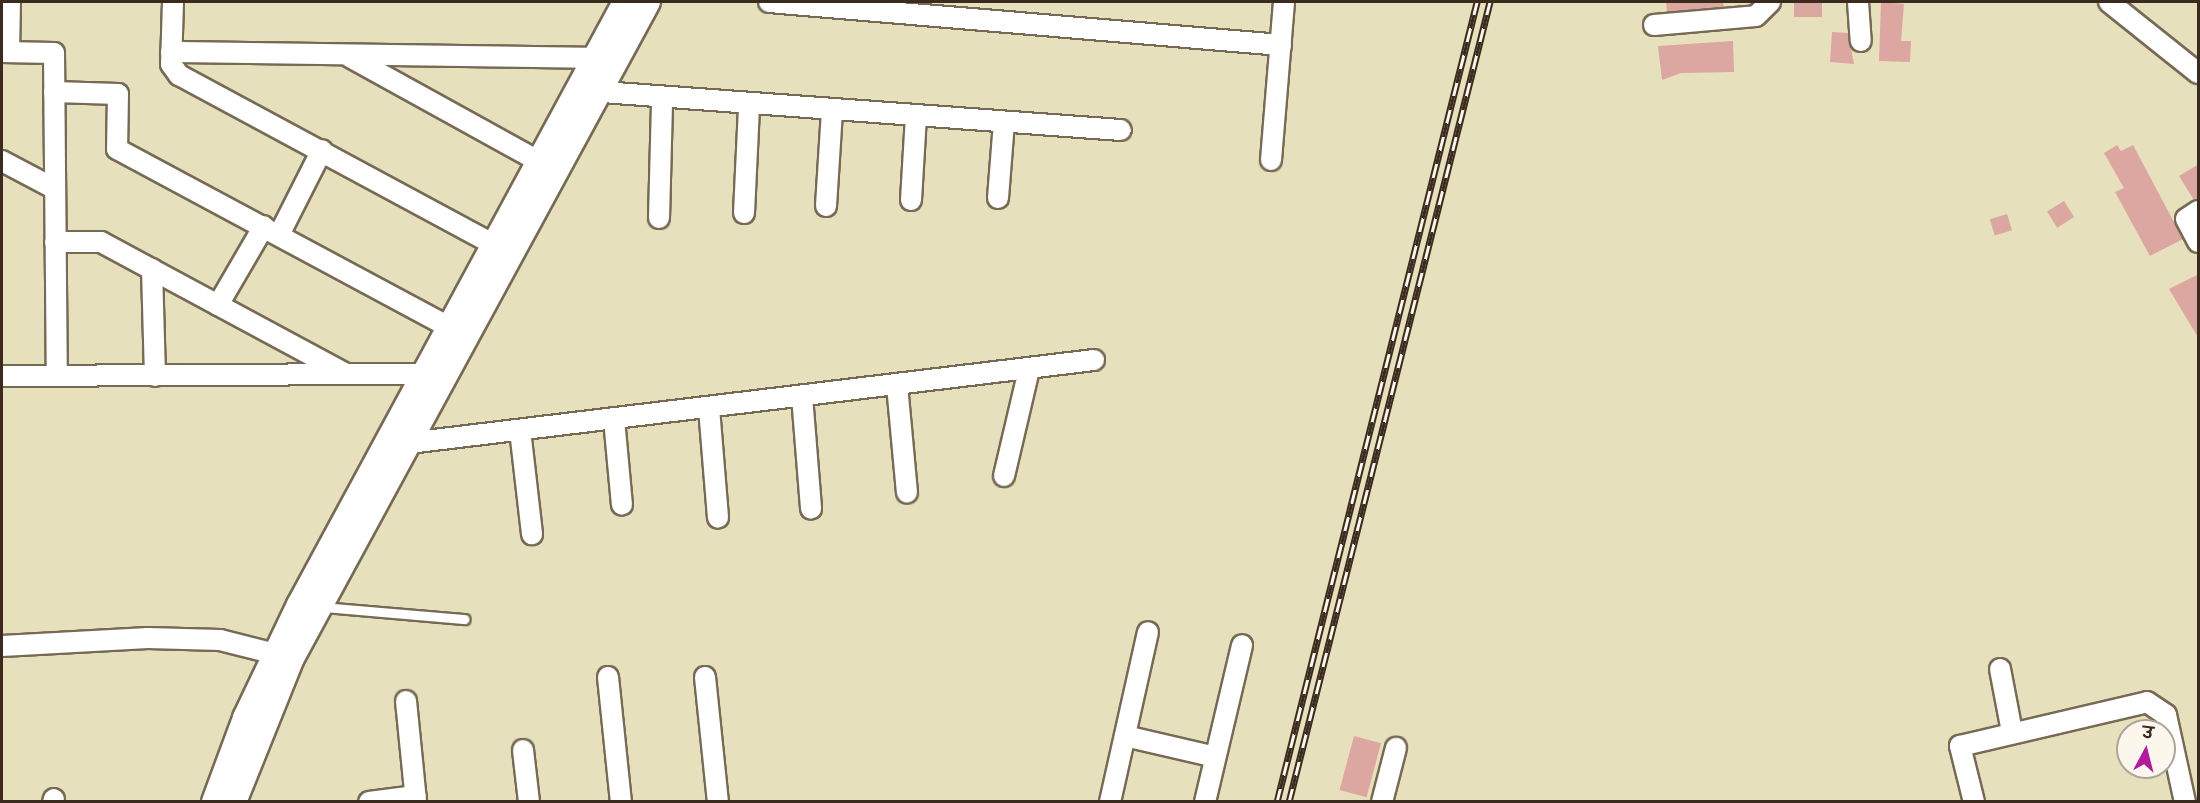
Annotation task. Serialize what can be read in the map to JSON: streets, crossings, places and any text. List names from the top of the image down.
{
  "north": "top"
}
